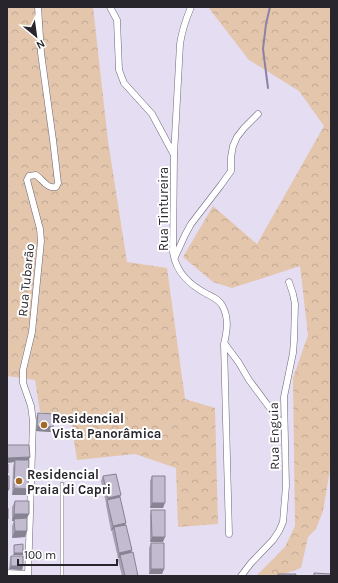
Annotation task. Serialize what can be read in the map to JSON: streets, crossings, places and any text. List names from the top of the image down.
{
  "streets": {
    "street": ["Rua Tintureira", "Rua Tubarão", "Rua Enguia"]
  },
  "places": ["Residencial Vista Panorâmica", "Residencial Praia di Capri"],
  "scale_bar": "100 m",
  "north": "bottom right"
}
